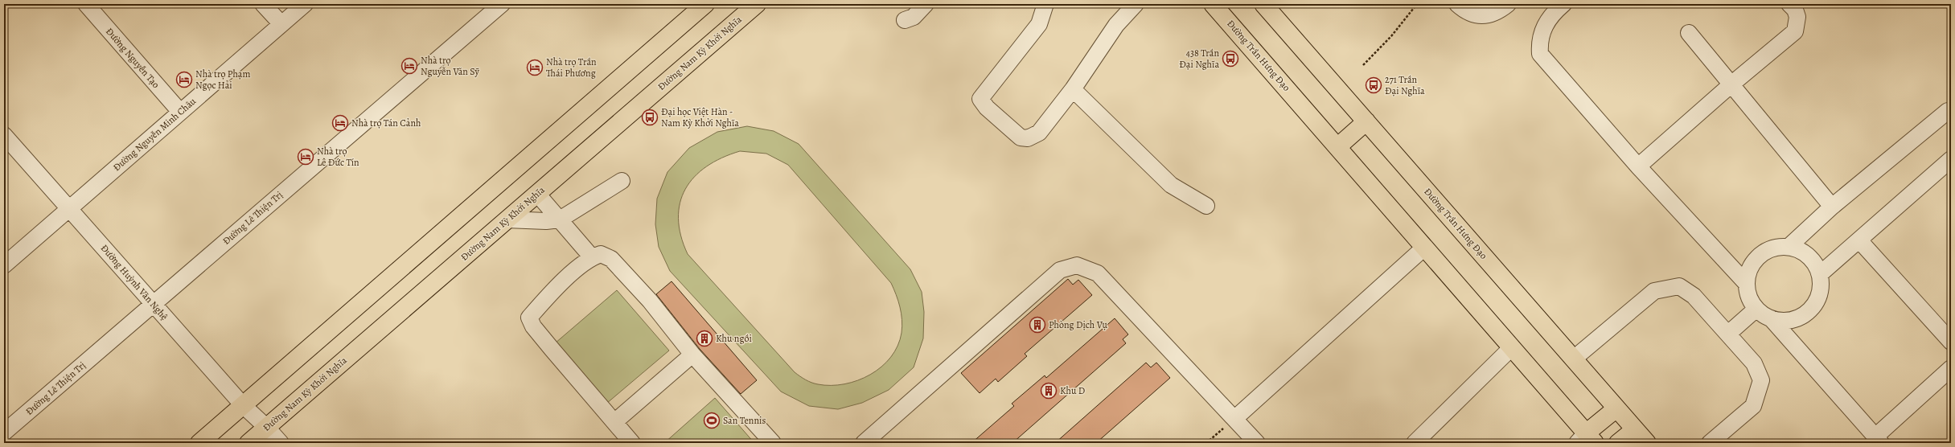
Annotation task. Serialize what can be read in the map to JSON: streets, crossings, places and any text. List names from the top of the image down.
{
  "streets": {
    "main road": ["Đường Nam Kỳ Khởi Nghĩa", "Đường Trần Hưng Đạo"],
    "street": [
      "Đường Nguyễn Tạo",
      "Đường Nguyễn Minh Châu",
      "Đường Lê Thiện Trị",
      "Đường Huỳnh Văn Nghệ"
    ]
  },
  "crossings": [
    ["Đường Nam Kỳ Khởi Nghĩa", "Đường Huỳnh Văn Nghệ"],
    ["Đường Nguyễn Tạo", "Đường Nguyễn Minh Châu"],
    ["Đường Nguyễn Minh Châu", "Đường Huỳnh Văn Nghệ"],
    ["Đường Lê Thiện Trị", "Đường Huỳnh Văn Nghệ"]
  ],
  "places": {
    "bus stop": ["438 Trần Đại Nghĩa", "271 Trần Đại Nghĩa", "Đại học Việt Hàn - Nam Kỳ Khởi Nghĩa"],
    "hotel": [
      "Nhà trọ Nguyễn Văn Sỹ",
      "Nhà trọ Trần Thái Phương",
      "Nhà trọ Phạm Ngọc Hải",
      "Nhà trọ Tán Cảnh",
      "Nhà trọ Lê Đức Tín"
    ],
    "building": ["Phòng Dịch Vụ", "Khu ngồi", "Khu D"],
    "sports": ["San Tennis"]
  }
}
